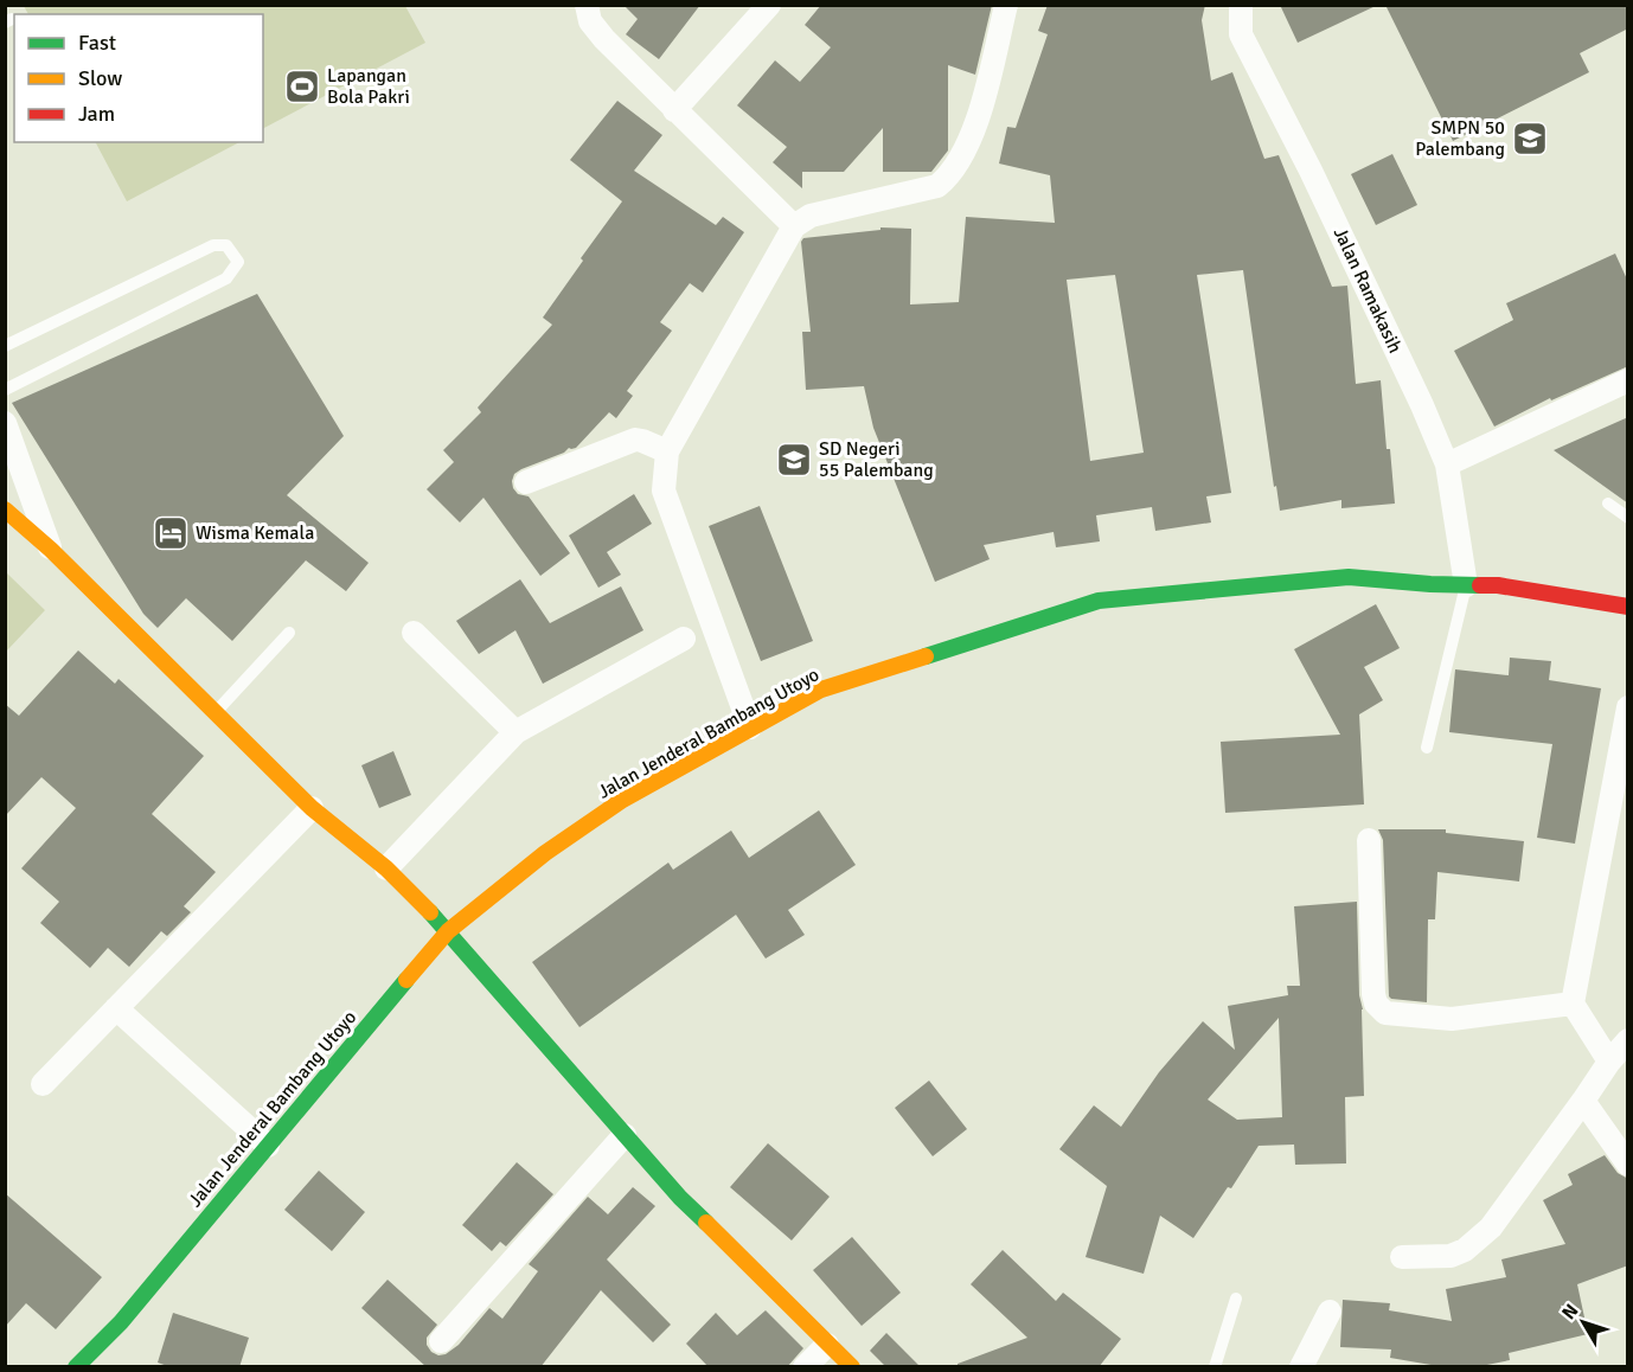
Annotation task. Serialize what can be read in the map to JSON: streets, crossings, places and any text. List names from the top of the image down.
{
  "streets": {
    "street": ["Jalan Ramakasih", "Jalan Jenderal Bambang Utoyo"]
  },
  "crossings": [
    ["Jalan Ramakasih", "Jalan Jenderal Bambang Utoyo"]
  ],
  "places": {
    "sports": ["Lapangan Bola Pakri"],
    "school or university": ["SMPN 50 Palembang", "SD Negeri 55 Palembang"],
    "hotel": ["Wisma Kemala"]
  },
  "legend": ["Fast", "Slow", "Jam"],
  "north": "top left"
}
